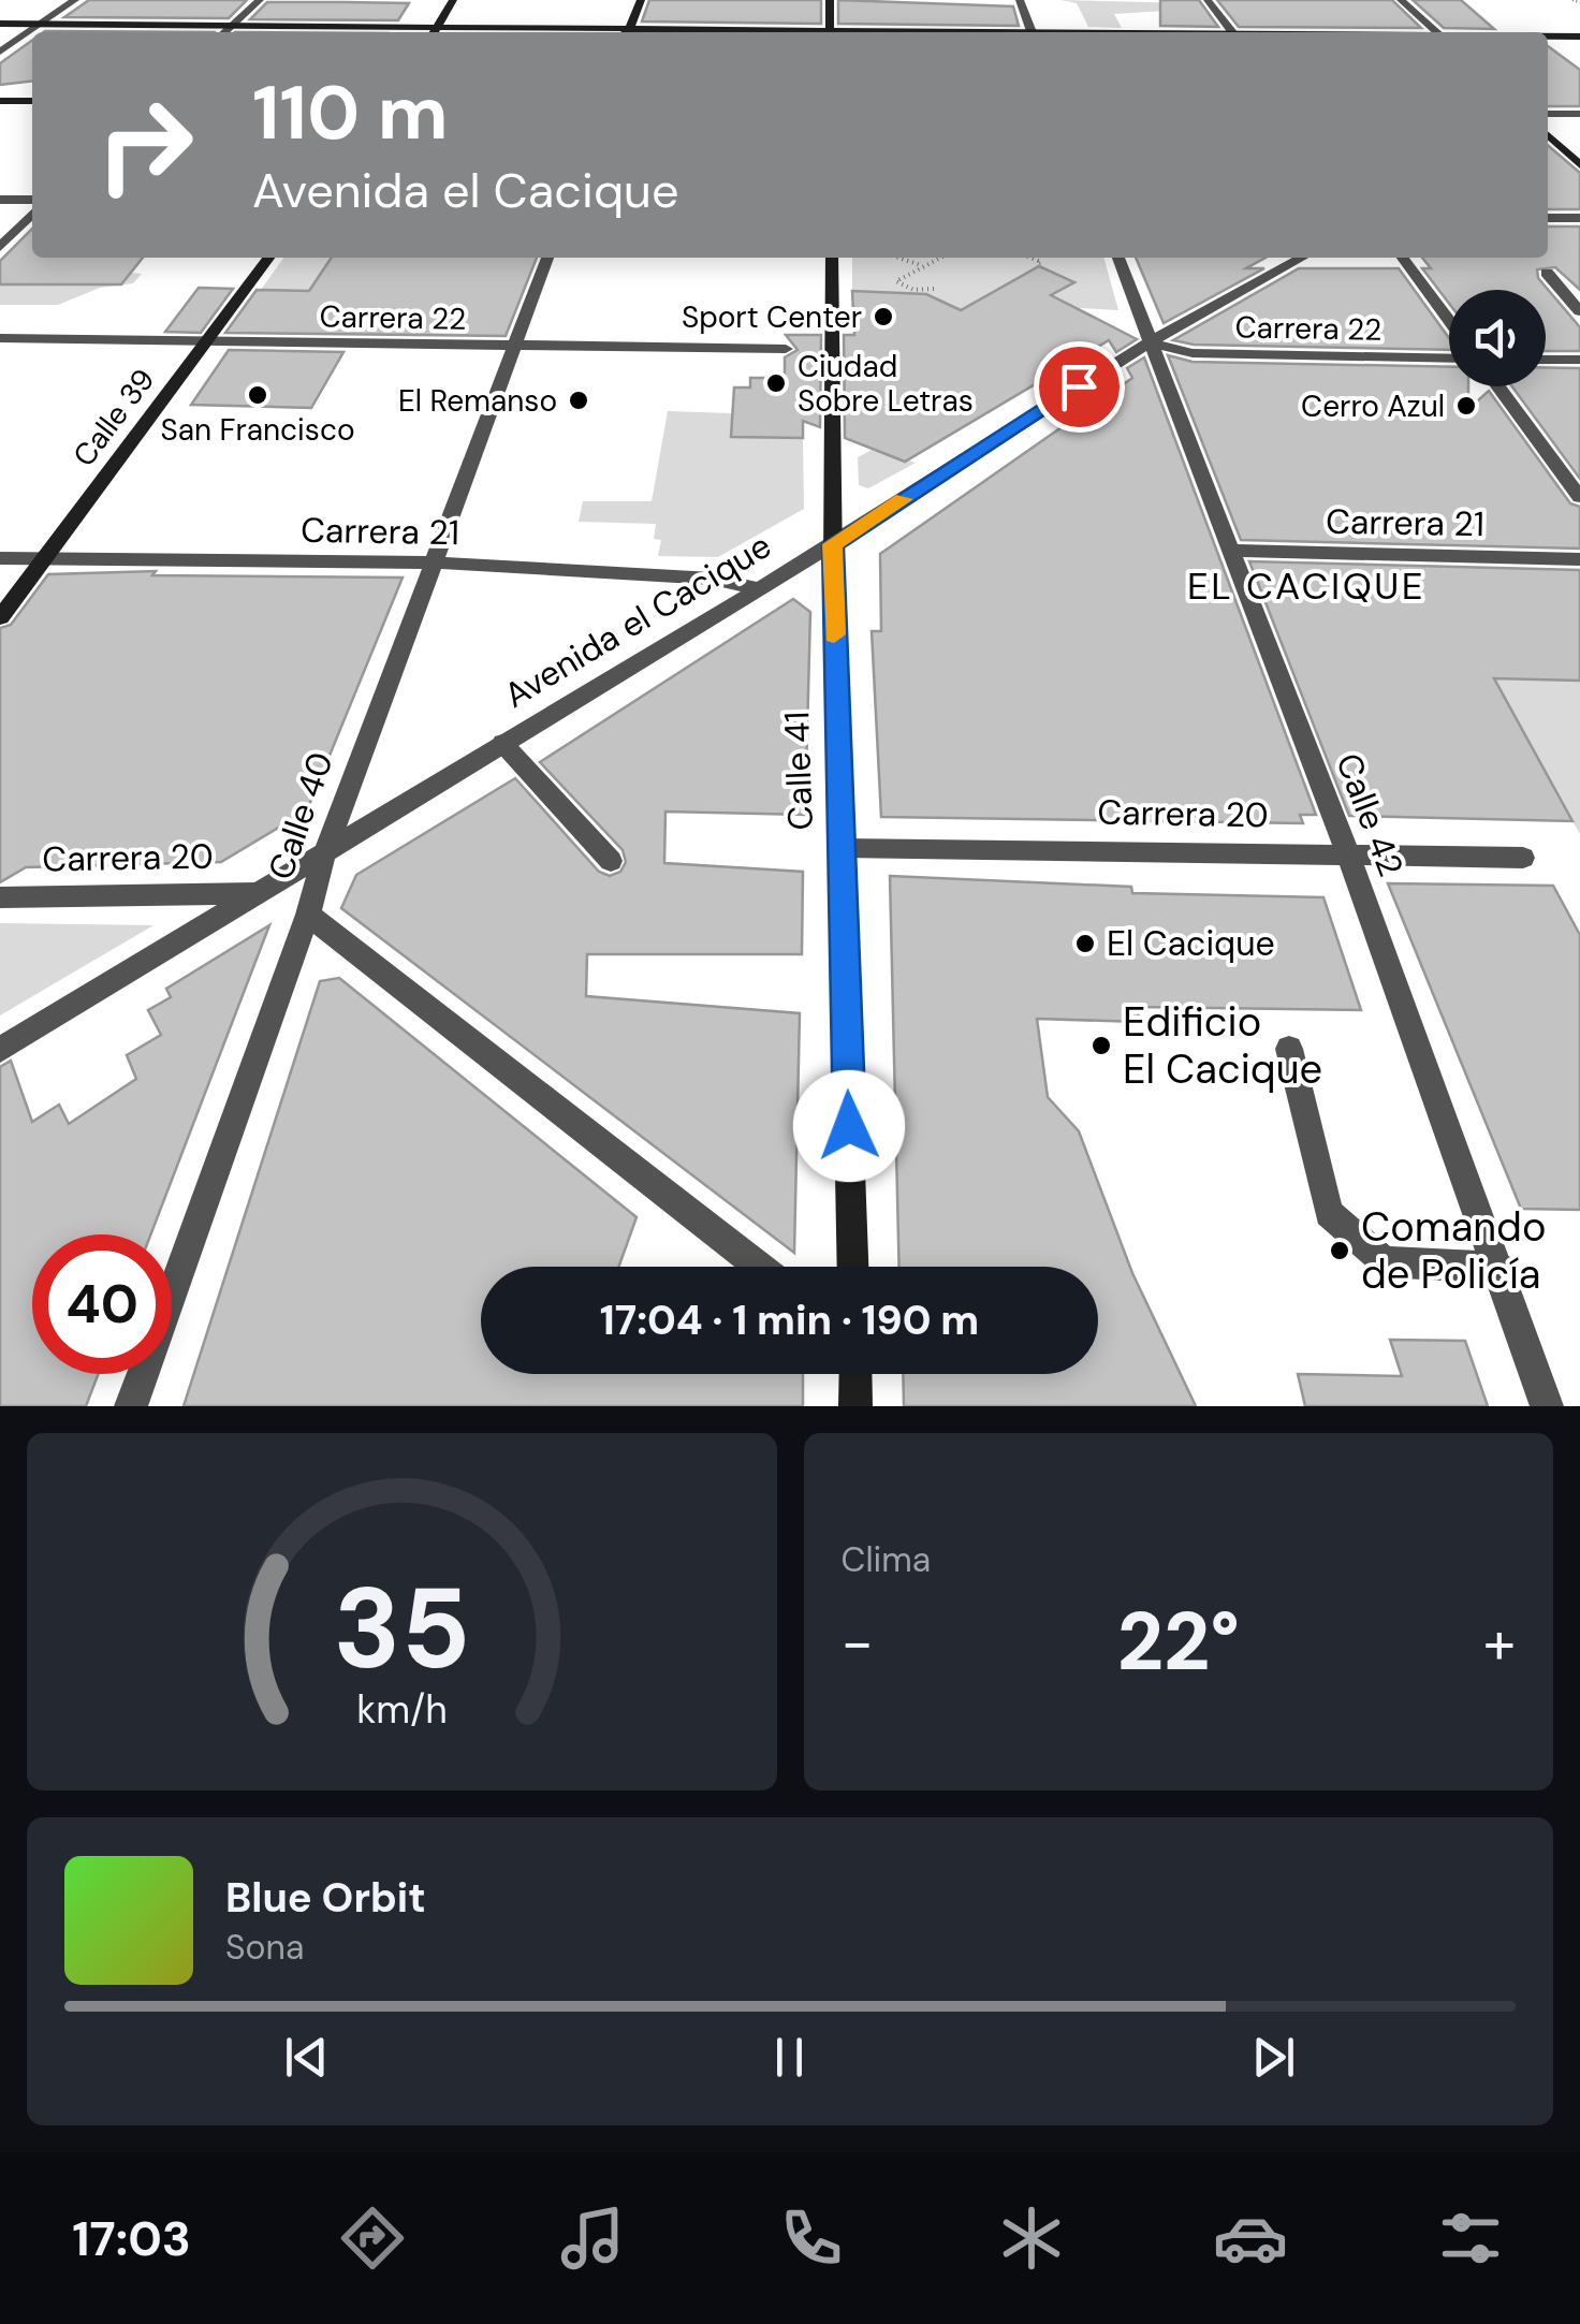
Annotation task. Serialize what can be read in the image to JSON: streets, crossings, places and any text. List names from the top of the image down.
{
  "streets": {
    "main road": ["Calle 39", "Calle 41"],
    "street": [
      "Carrera 22",
      "Carrera 21",
      "Avenida el Cacique",
      "Carrera 20",
      "Calle 42",
      "Calle 40"
    ]
  },
  "crossings": [
    ["Carrera 22", "Calle 39"],
    ["Carrera 22", "Avenida el Cacique"],
    ["Carrera 22", "Calle 42"],
    ["Carrera 22", "Calle 40"],
    ["Calle 39", "Carrera 21"],
    ["Carrera 21", "Avenida el Cacique"],
    ["Carrera 21", "Calle 42"],
    ["Carrera 21", "Calle 40"],
    ["Avenida el Cacique", "Calle 41"],
    ["Avenida el Cacique", "Carrera 20"],
    ["Avenida el Cacique", "Calle 42"],
    ["Avenida el Cacique", "Calle 40"],
    ["Calle 41", "Carrera 20"],
    ["Carrera 20", "Calle 42"]
  ],
  "districts": ["EL CACIQUE"],
  "places": [
    "Sport Center",
    "Ciudad Sobre Letras",
    "San Francisco",
    "El Remanso",
    "Cerro Azul",
    "El Cacique",
    "Edificio El Cacique",
    "Comando de Policía"
  ],
  "page": {
    "turn": ["110 m", "Avenida el Cacique"],
    "limit": "40",
    "trip": "17:04 · 1 min · 190 m",
    "tile": "Clima",
    "heat": ["−", "22°", "+"],
    "song": ["Blue Orbit", "Sona"],
    "tabs": "17:03",
    "gauge": ["35", "km/h"]
  }
}
